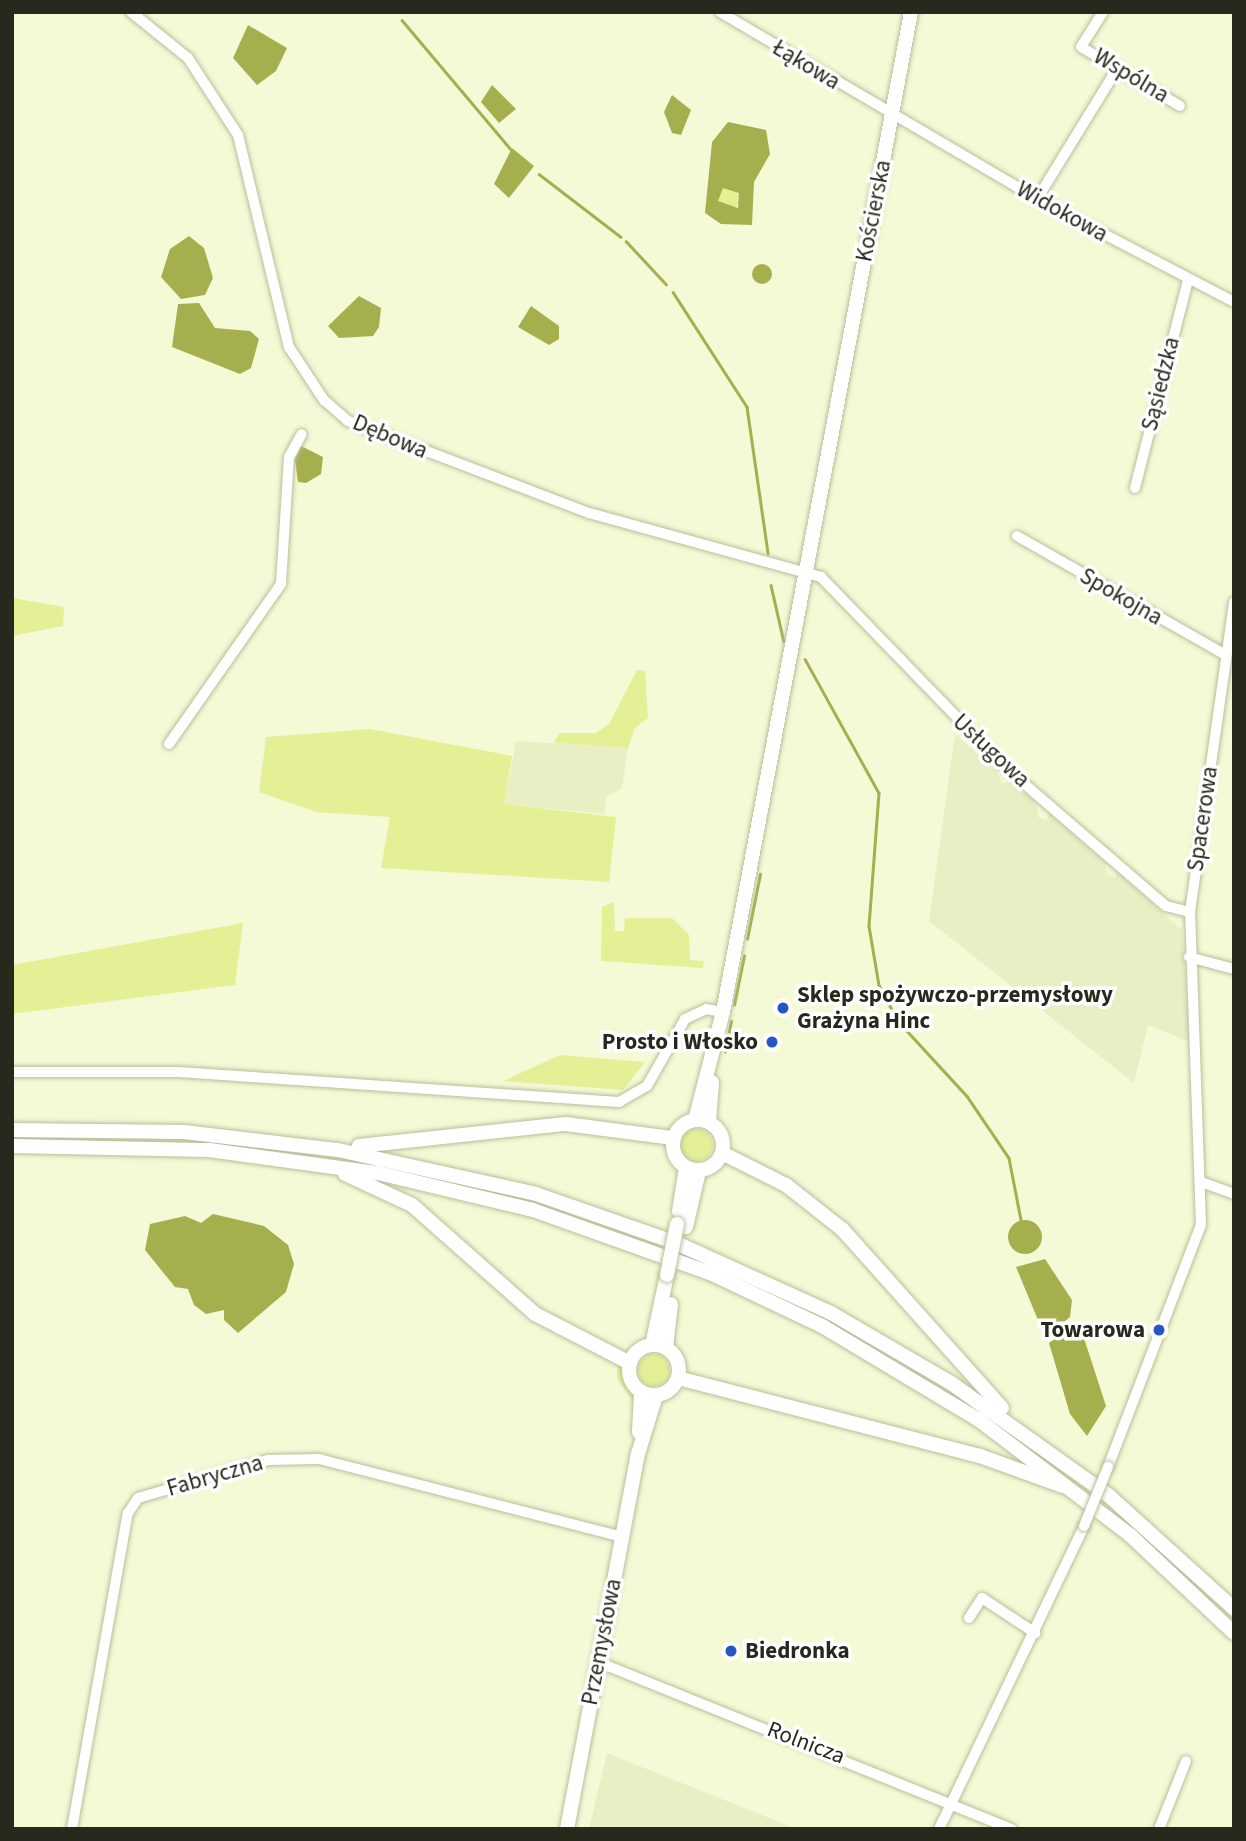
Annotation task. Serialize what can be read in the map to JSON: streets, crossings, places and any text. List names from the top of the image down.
{
  "streets": {
    "main road": ["Kościerska", "Przemysłowa"],
    "street": [
      "Łąkowa",
      "Wspólna",
      "Widokowa",
      "Sąsiedzka",
      "Dębowa",
      "Spokojna",
      "Usługowa",
      "Spacerowa",
      "Fabryczna",
      "Rolnicza"
    ]
  },
  "crossings": [
    ["Łąkowa", "Kościerska"],
    ["Łąkowa", "Widokowa"],
    ["Kościerska", "Widokowa"],
    ["Kościerska", "Dębowa"],
    ["Kościerska", "Usługowa"],
    ["Widokowa", "Sąsiedzka"],
    ["Dębowa", "Usługowa"],
    ["Spokojna", "Spacerowa"],
    ["Usługowa", "Spacerowa"],
    ["Fabryczna", "Przemysłowa"],
    ["Przemysłowa", "Rolnicza"]
  ],
  "places": [
    "Sklep spożywczo-przemysłowy Grażyna Hinc",
    "Prosto i Włosko",
    "Towarowa",
    "Biedronka"
  ]
}
